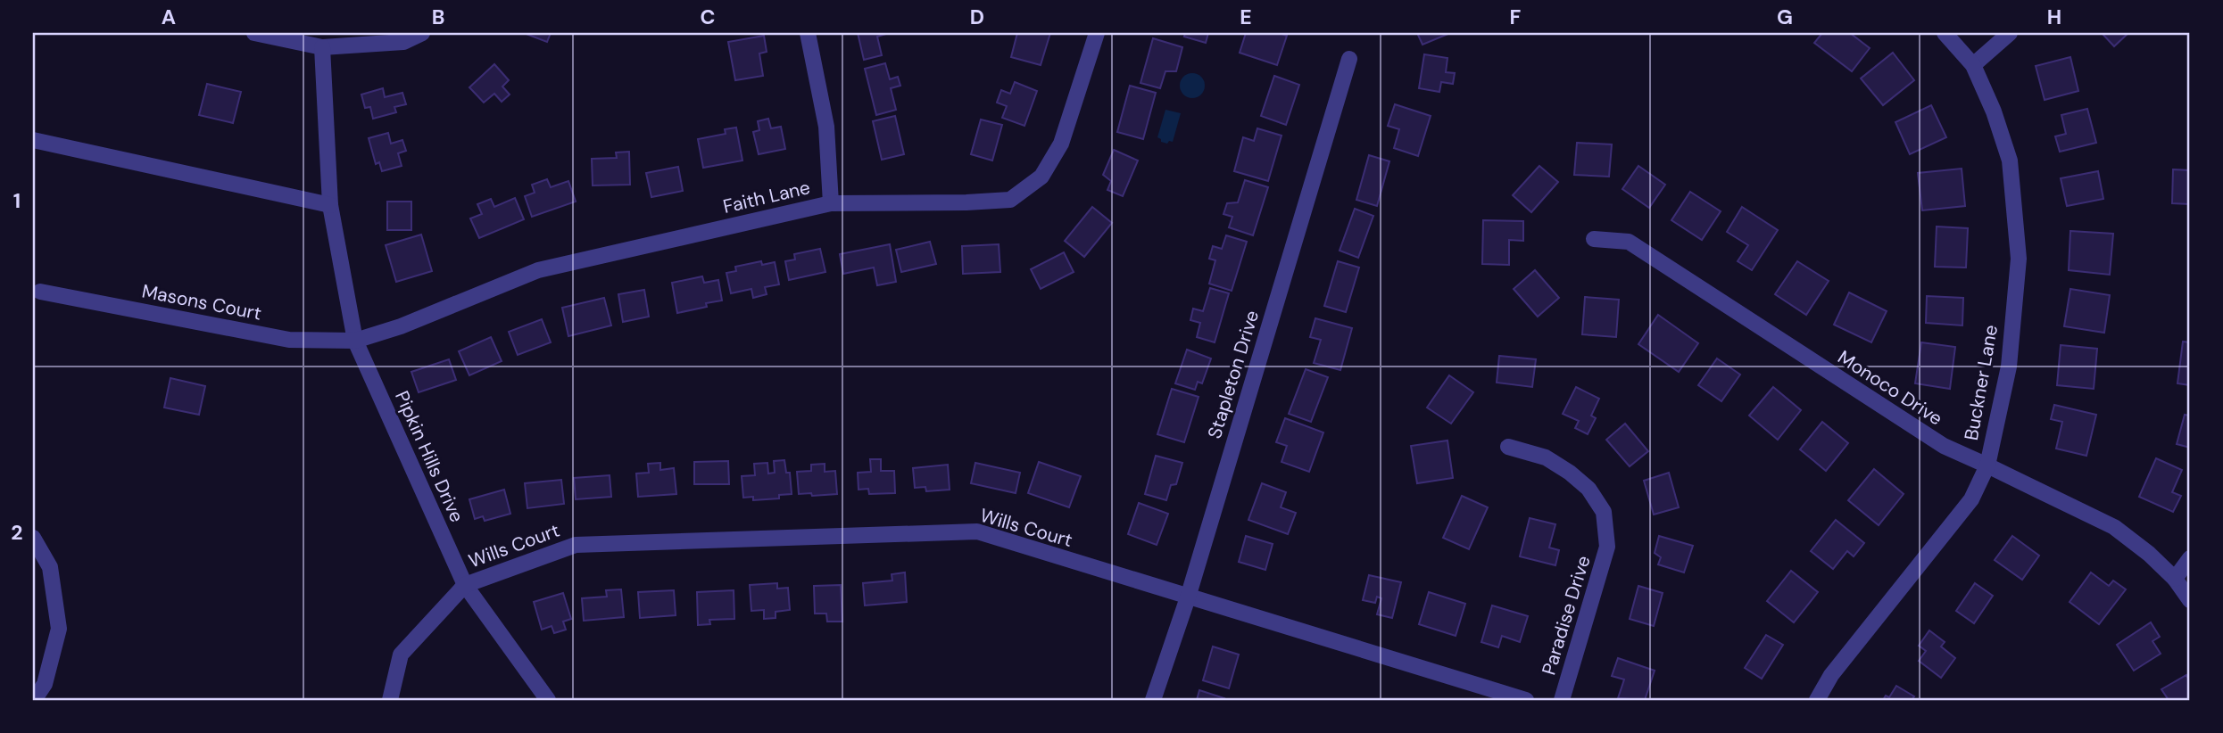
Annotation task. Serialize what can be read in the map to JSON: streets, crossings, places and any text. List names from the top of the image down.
{
  "streets": {
    "street": [
      "Faith Lane",
      "Masons Court",
      "Stapleton Drive",
      "Buckner Lane",
      "Monoco Drive",
      "Pipkin Hills Drive",
      "Wills Court",
      "Paradise Drive"
    ]
  },
  "crossings": [
    ["Faith Lane", "Masons Court"],
    ["Faith Lane", "Pipkin Hills Drive"],
    ["Masons Court", "Pipkin Hills Drive"],
    ["Stapleton Drive", "Wills Court"],
    ["Buckner Lane", "Monoco Drive"],
    ["Pipkin Hills Drive", "Wills Court"]
  ],
  "grid": {
    "columns": [
      "A",
      "B",
      "C",
      "D",
      "E",
      "F",
      "G",
      "H"
    ],
    "rows": ["1", "2"]
  }
}
